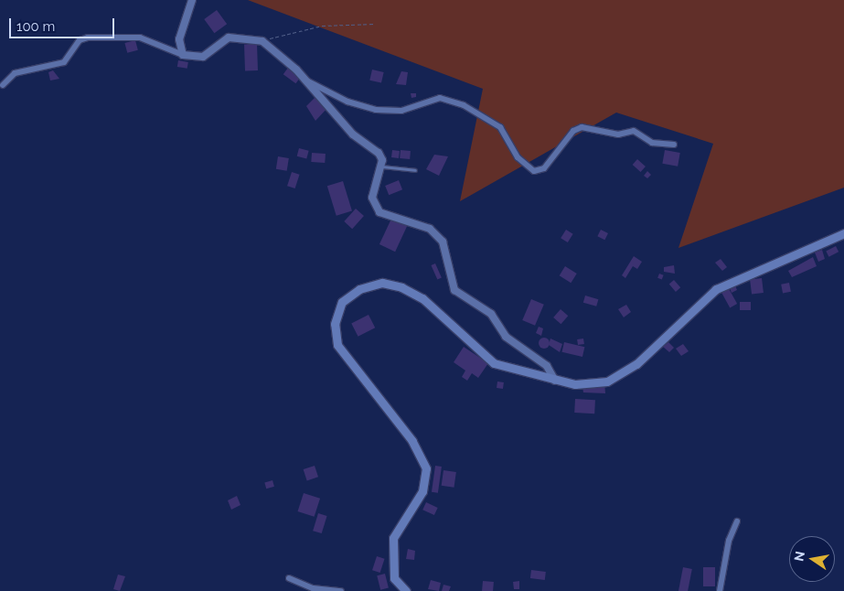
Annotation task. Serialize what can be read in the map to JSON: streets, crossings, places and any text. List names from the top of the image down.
{
  "scale_bar": "100 m",
  "north": "left"
}
